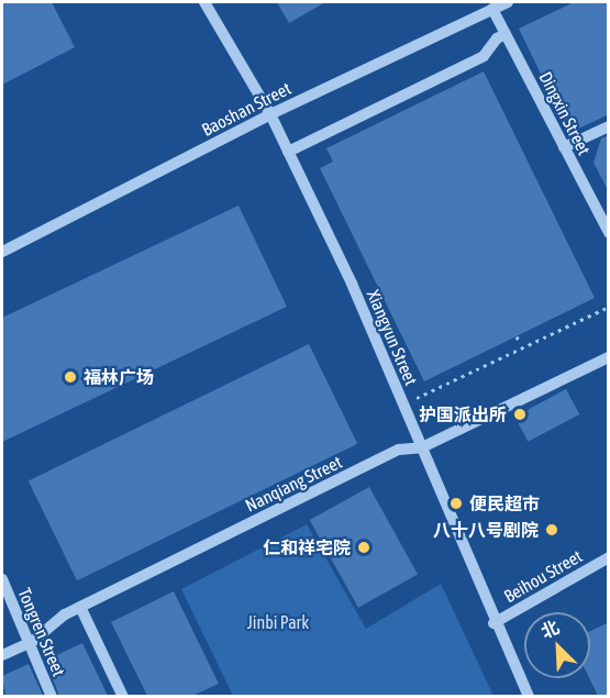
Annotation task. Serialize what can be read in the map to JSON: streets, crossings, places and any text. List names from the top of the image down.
{
  "streets": {
    "street": [
      "Baoshan Street",
      "Dingxin Street",
      "Xiangyun Street",
      "Nanqiang Street",
      "Beihou Street",
      "Tongren Street"
    ]
  },
  "crossings": [
    ["Baoshan Street", "Dingxin Street"],
    ["Baoshan Street", "Xiangyun Street"],
    ["Xiangyun Street", "Nanqiang Street"],
    ["Xiangyun Street", "Beihou Street"],
    ["Nanqiang Street", "Tongren Street"]
  ],
  "parks": ["Jinbi Park"],
  "places": [
    "福林广场",
    "护国派出所",
    "便民超市",
    "八十八号剧院",
    "仁和祥宅院"
  ],
  "north": "top left"
}
